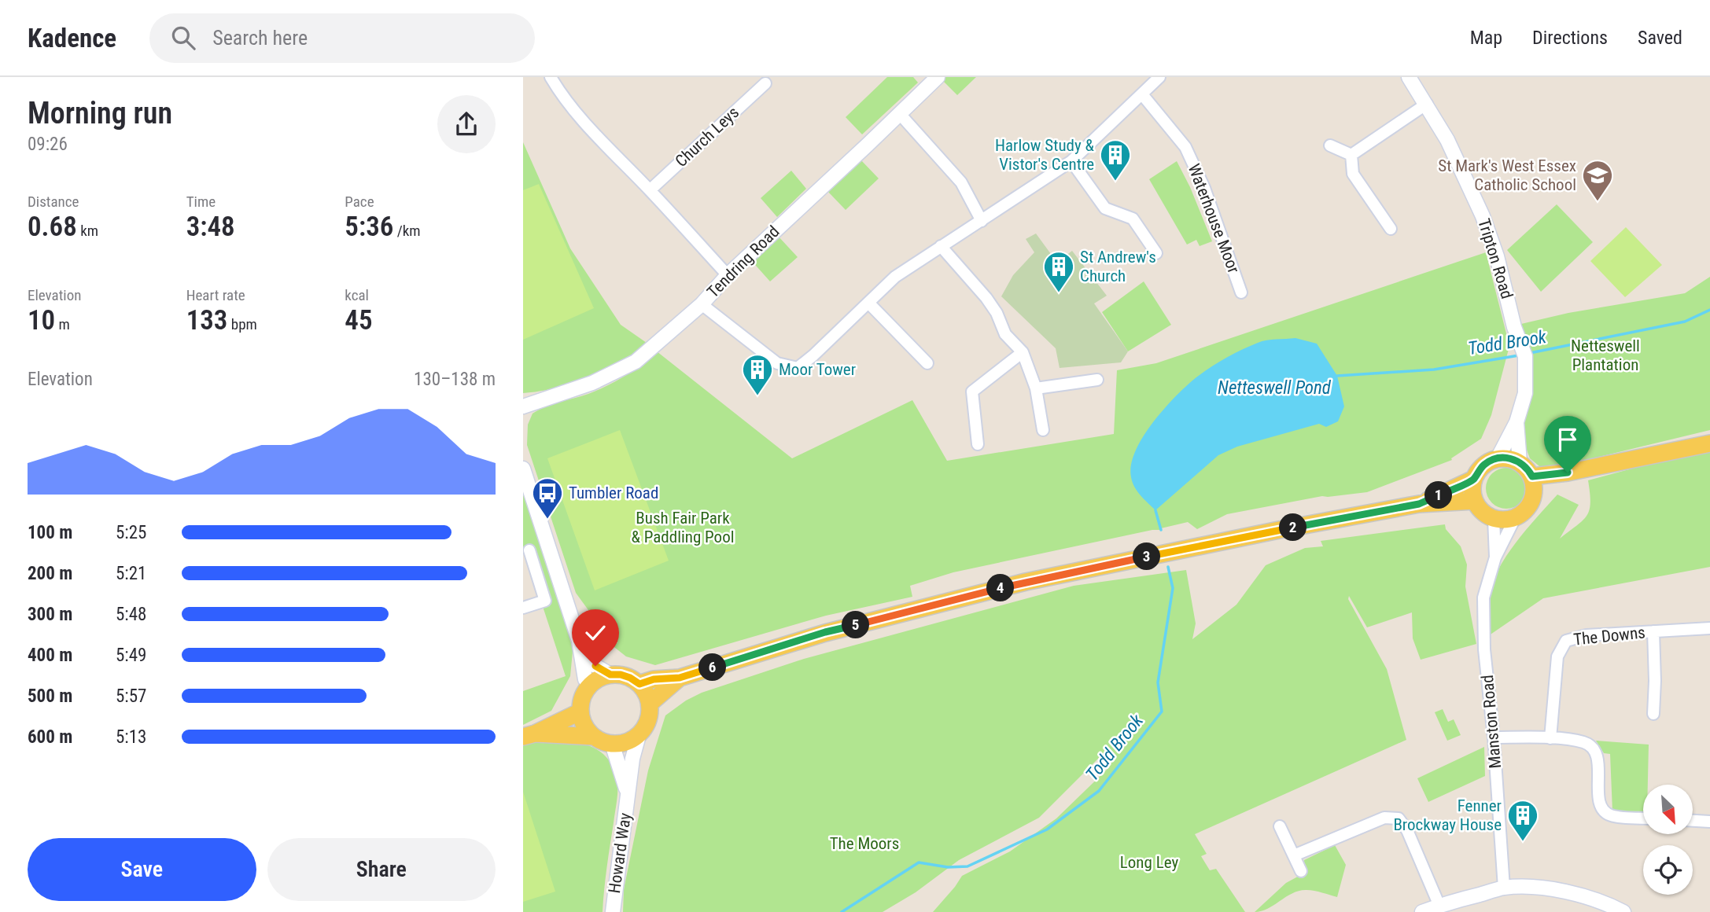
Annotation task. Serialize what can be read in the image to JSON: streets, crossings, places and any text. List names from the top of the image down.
{
  "streets": {
    "street": [
      "Church Leys",
      "Waterhouse Moor",
      "Tripton Road",
      "Tendring Road",
      "The Downs",
      "Manston Road",
      "Howard Way"
    ]
  },
  "crossings": [
    ["Tripton Road", "Manston Road"]
  ],
  "water": ["Todd Brook", "Netteswell Pond"],
  "parks": [
    "Netteswell Plantation",
    "Bush Fair Park & Paddling Pool",
    "The Moors",
    "Long Ley"
  ],
  "places": {
    "building": [
      "Harlow Study & Vistor's Centre",
      "St Andrew's Church",
      "Moor Tower",
      "Fenner Brockway House"
    ],
    "school or university": ["St Mark's West Essex Catholic School"],
    "bus stop": ["Tumbler Road"]
  },
  "north": "bottom right",
  "page": {
    "header": "Kadence",
    "search": "Search here",
    "nav": ["Map", "Directions", "Saved"],
    "heading": ["Morning run", "09:26"],
    "stats": [
      ["Distance", "0.68 km"],
      ["Time", "3:48"],
      ["Pace", "5:36 /km"],
      ["Elevation", "10 m"],
      ["Heart rate", "133 bpm"],
      ["kcal", "45"]
    ],
    "chart": ["Elevation", "130–138 m"],
    "pins": [
      "1",
      "2",
      "3",
      "4",
      "5",
      "6"
    ],
    "list": [
      {
        "name": "100 m",
        "note": "5:25"
      },
      {
        "name": "200 m",
        "note": "5:21"
      },
      {
        "name": "300 m",
        "note": "5:48"
      },
      {
        "name": "400 m",
        "note": "5:49"
      },
      {
        "name": "500 m",
        "note": "5:57"
      },
      {
        "name": "600 m",
        "note": "5:13"
      }
    ],
    "buttons": ["Save", "Share"]
  }
}
